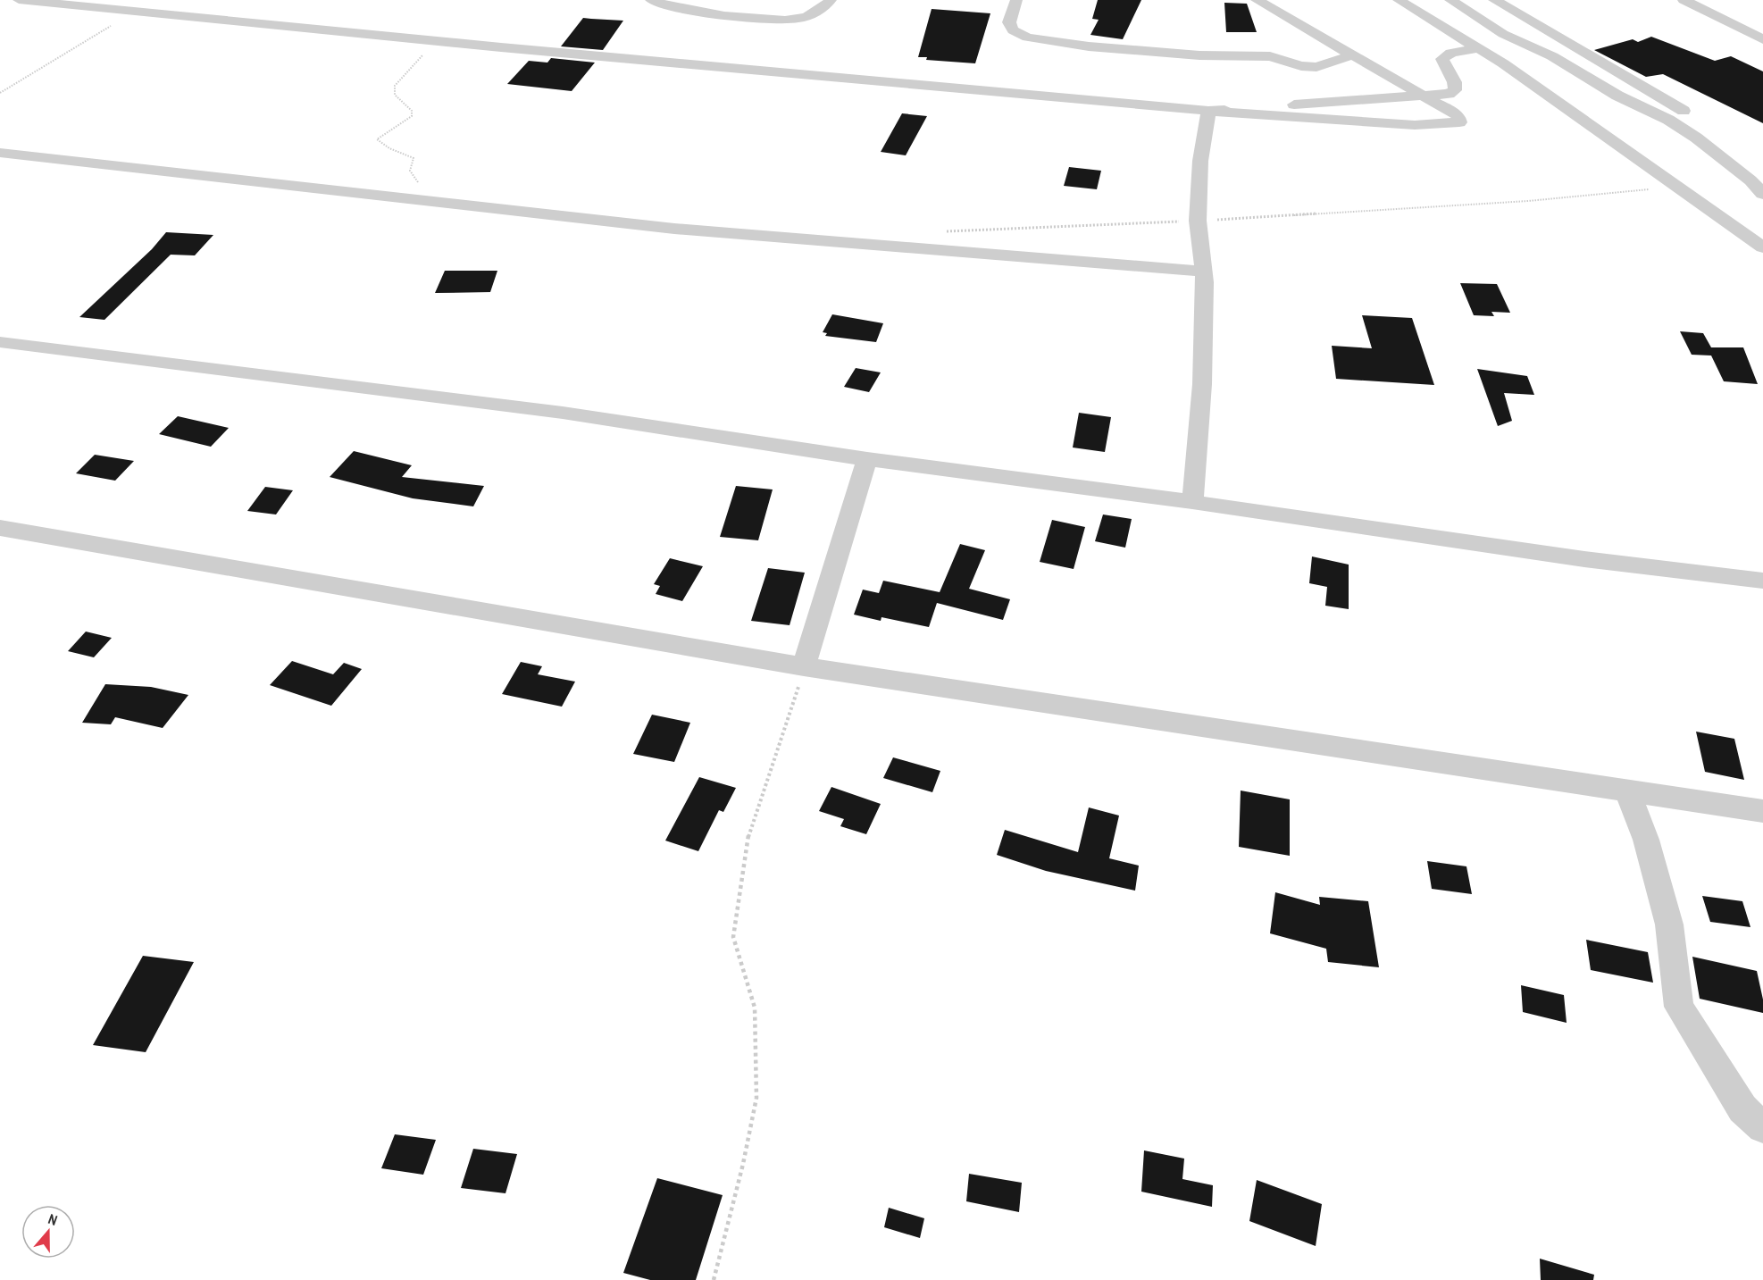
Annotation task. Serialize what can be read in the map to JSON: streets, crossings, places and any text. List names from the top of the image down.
{
  "north": "top"
}
